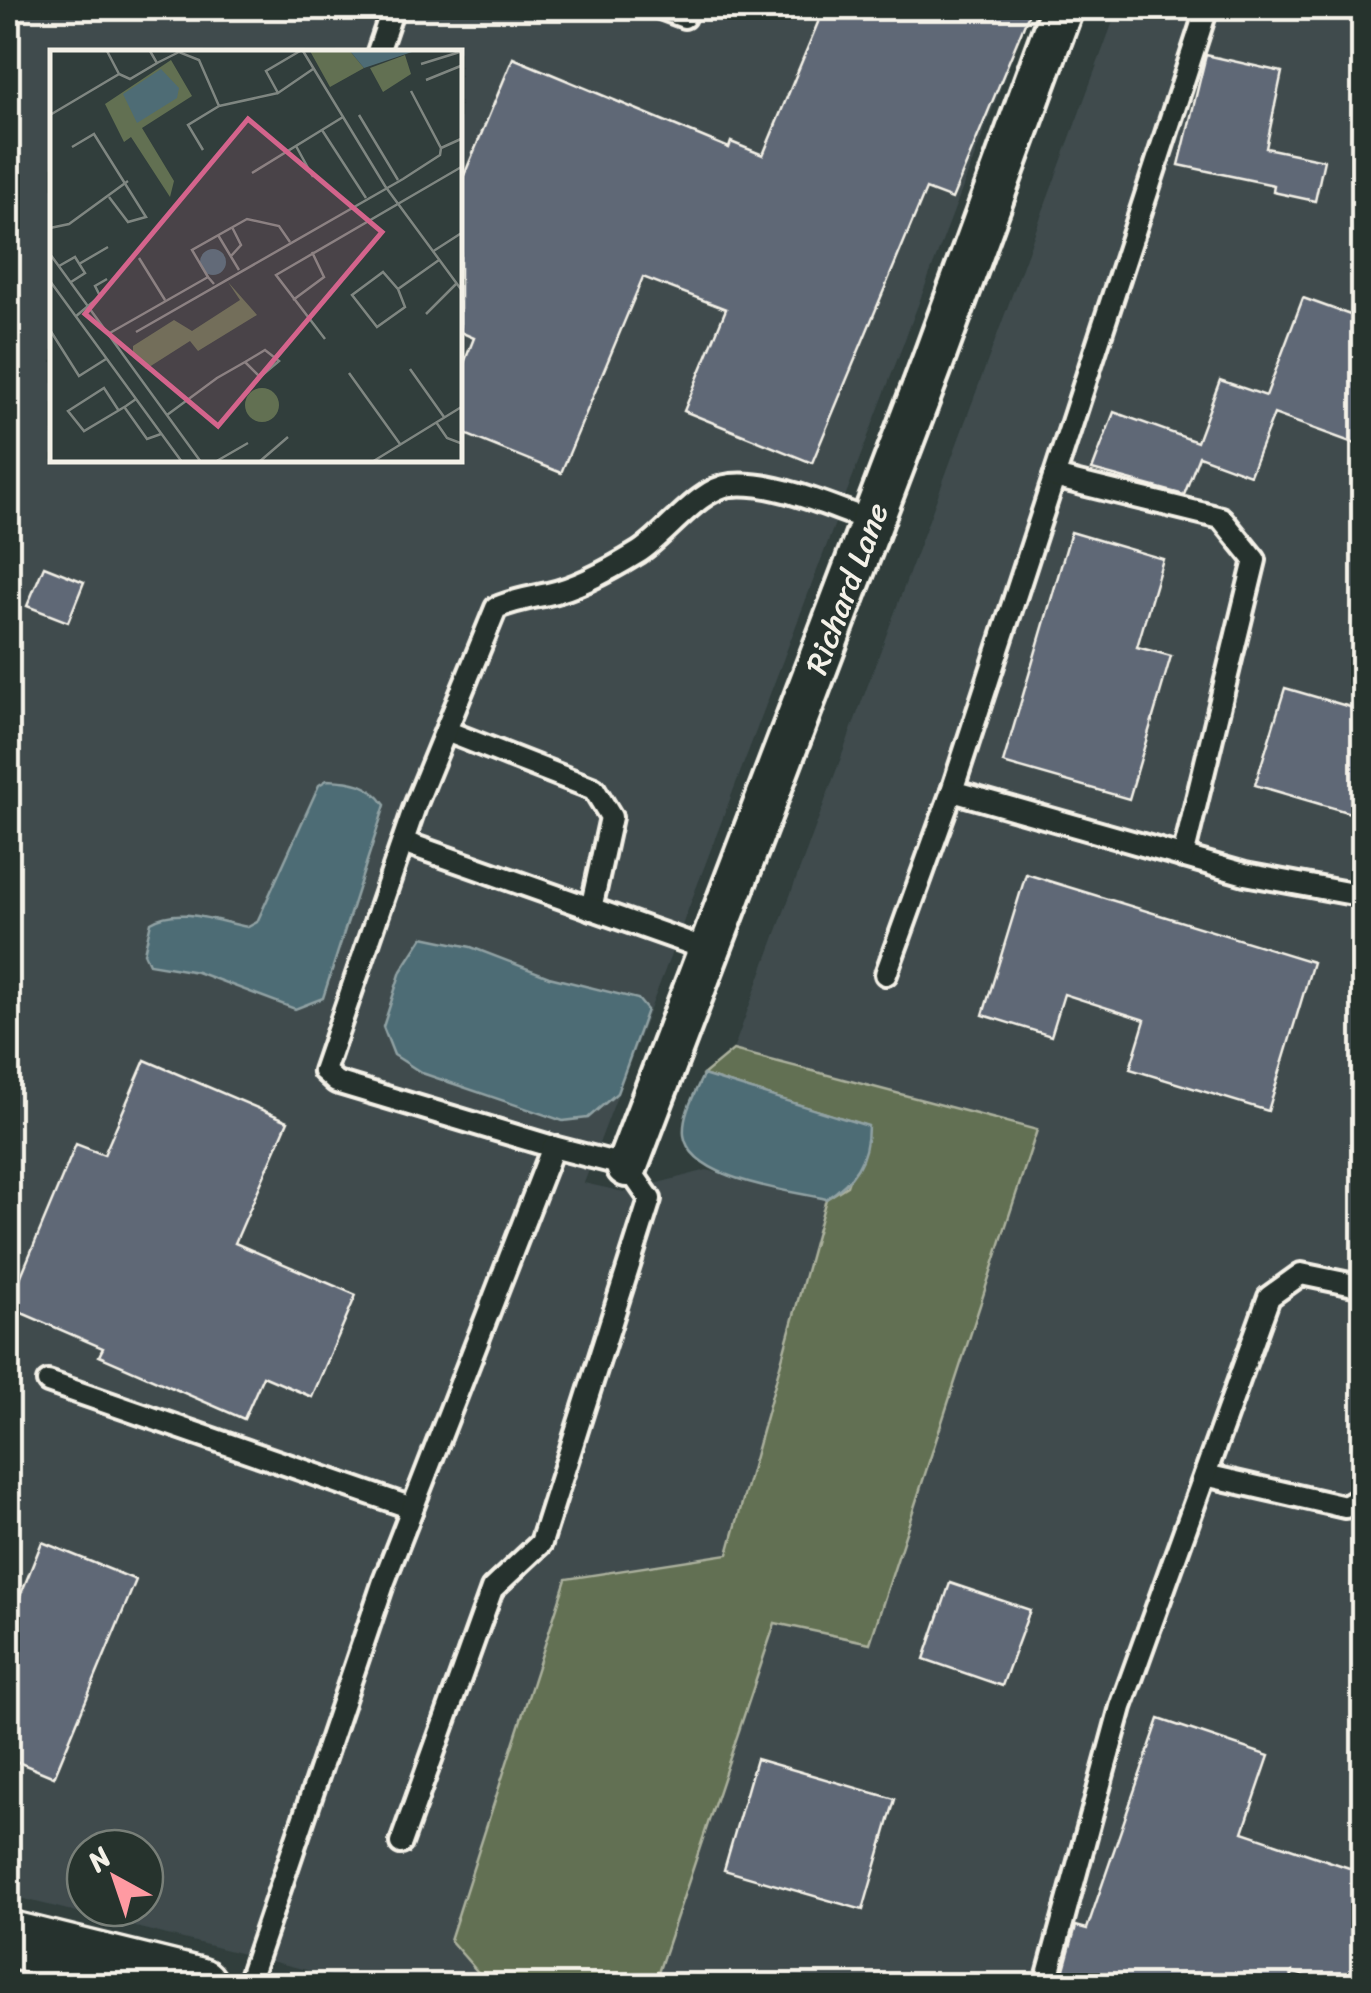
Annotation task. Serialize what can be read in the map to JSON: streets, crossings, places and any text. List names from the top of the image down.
{
  "streets": {
    "street": ["Richard Lane"]
  },
  "north": "top left"
}
